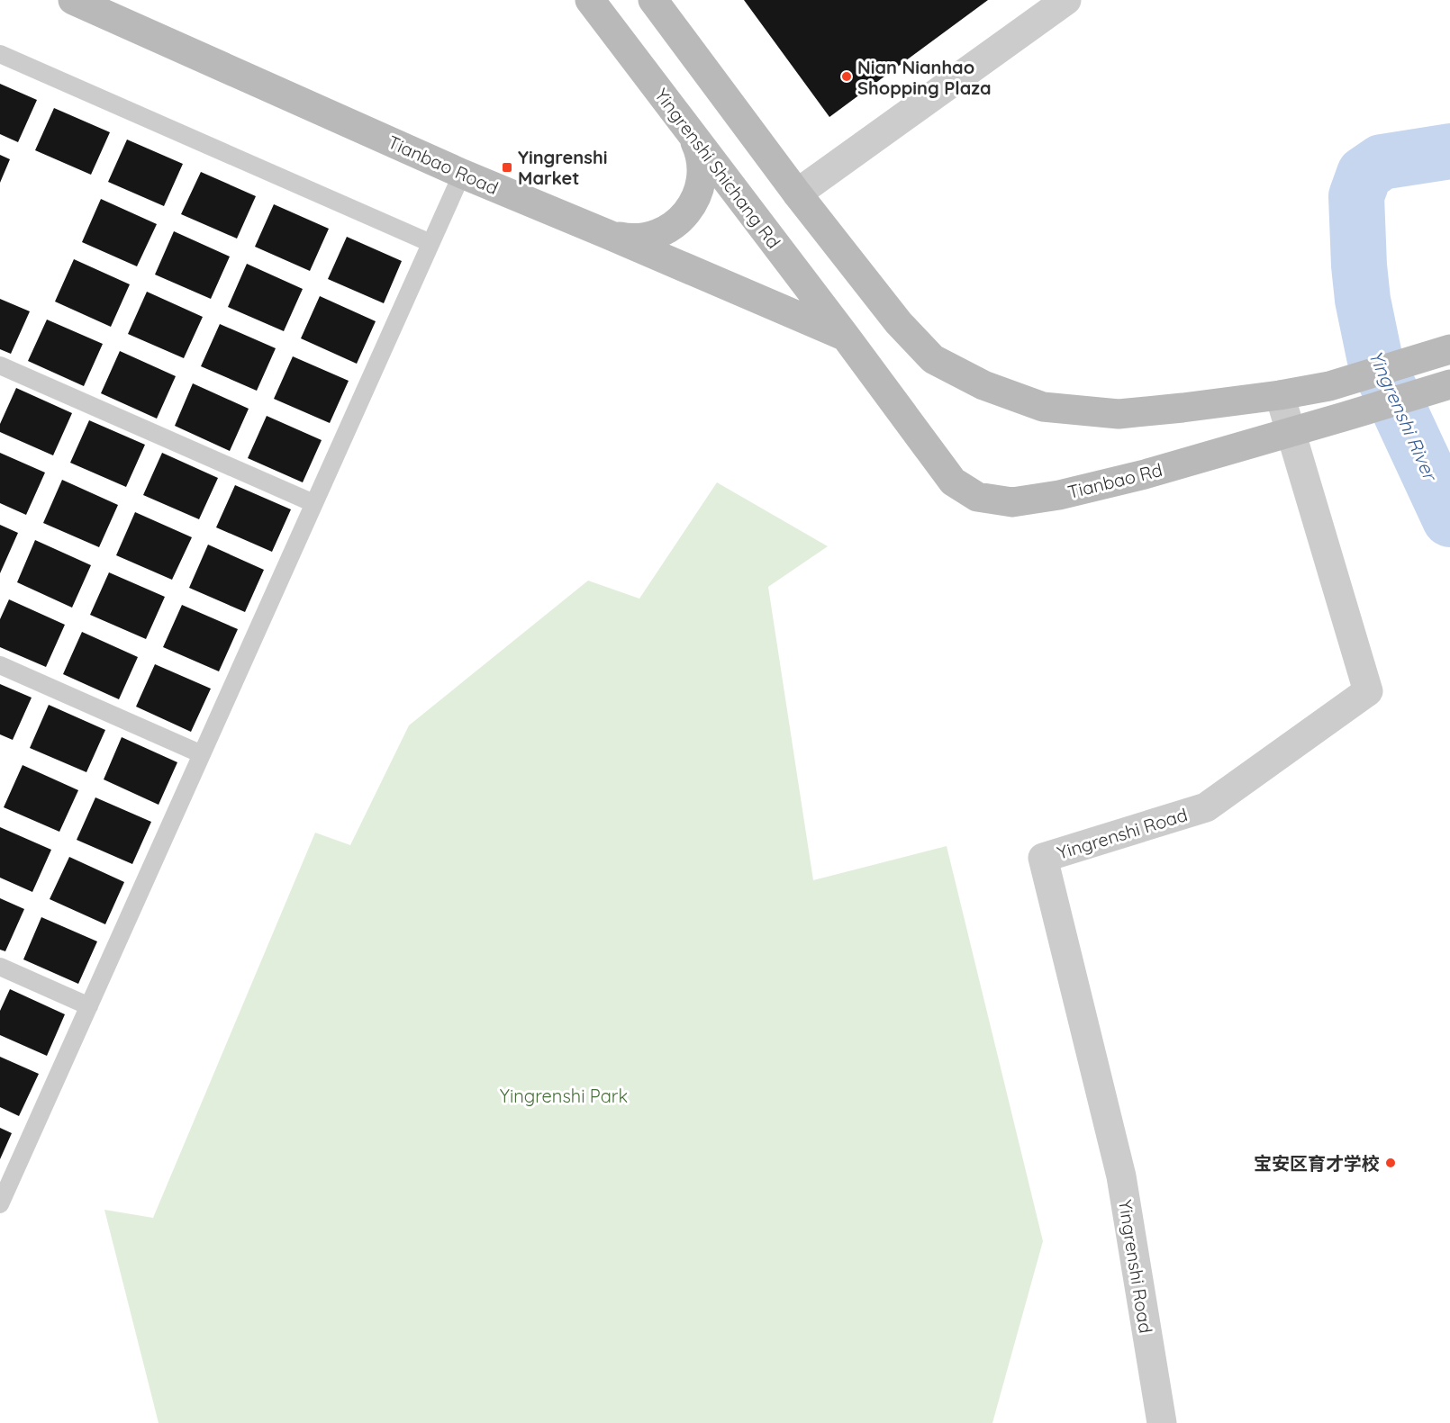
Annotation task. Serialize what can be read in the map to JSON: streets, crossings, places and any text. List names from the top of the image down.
{
  "streets": {
    "street": [
      "Tianbao Road",
      "Yingrenshi Shichang Rd",
      "Tianbao Rd",
      "Yingrenshi Road"
    ]
  },
  "crossings": [
    ["Tianbao Road", "Yingrenshi Shichang Rd"],
    ["Tianbao Road", "Tianbao Rd"],
    ["Yingrenshi Shichang Rd", "Tianbao Rd"],
    ["Tianbao Rd", "Yingrenshi Road"]
  ],
  "water": ["Yingrenshi River"],
  "parks": ["Yingrenshi Park"],
  "places": {
    "other": ["Nian Nianhao Shopping Plaza", "宝安区育才学校"],
    "transit": ["Yingrenshi Market"]
  }
}
